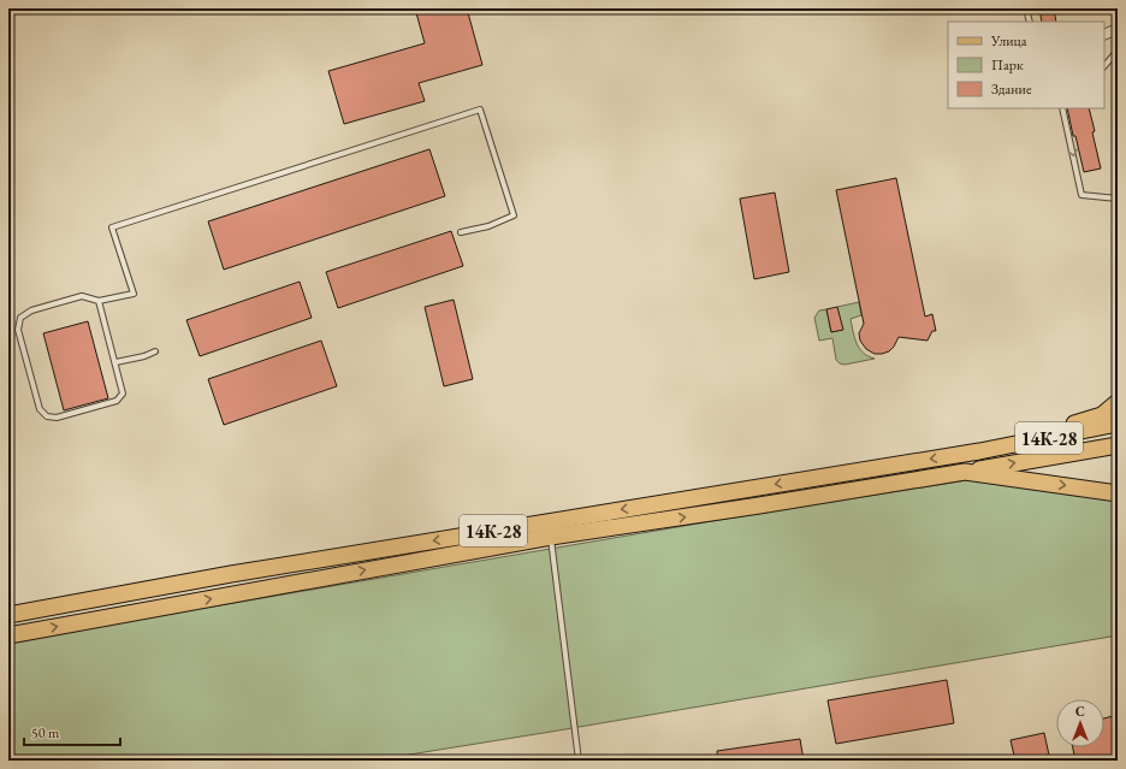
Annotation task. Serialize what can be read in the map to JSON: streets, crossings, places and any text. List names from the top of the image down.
{
  "streets": {
    "main road": ["14К-28"]
  },
  "legend": ["Улица", "Парк", "Здание"],
  "scale_bar": "50 m",
  "north": "top"
}
